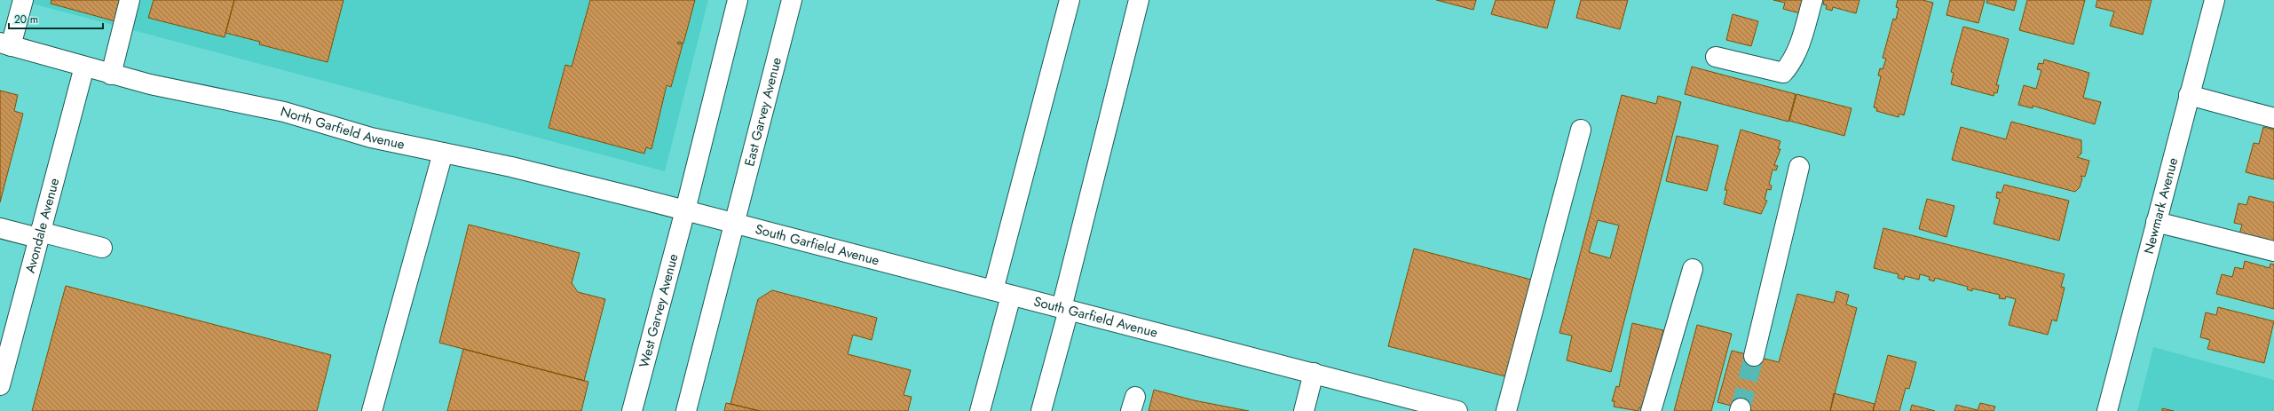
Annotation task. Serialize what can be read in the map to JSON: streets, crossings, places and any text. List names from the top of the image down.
{
  "streets": {
    "main road": [
      "East Garvey Avenue",
      "North Garfield Avenue",
      "Newmark Avenue",
      "Avondale Avenue",
      "South Garfield Avenue",
      "West Garvey Avenue"
    ]
  },
  "crossings": [
    ["East Garvey Avenue", "South Garfield Avenue"],
    ["North Garfield Avenue", "Avondale Avenue"],
    ["North Garfield Avenue", "South Garfield Avenue"],
    ["North Garfield Avenue", "West Garvey Avenue"],
    ["South Garfield Avenue", "West Garvey Avenue"]
  ],
  "scale_bar": "20 m"
}
